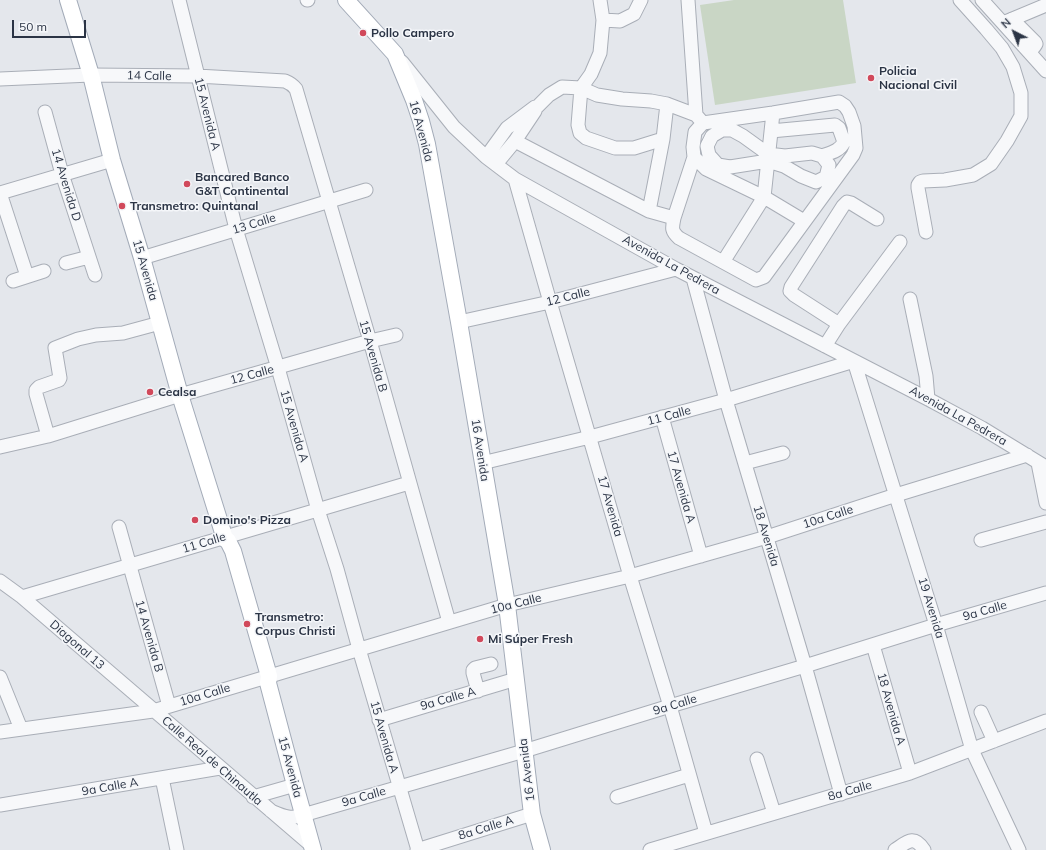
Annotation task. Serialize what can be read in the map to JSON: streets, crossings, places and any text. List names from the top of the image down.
{
  "streets": {
    "main road": ["16 Avenida", "Avenida La Pedrera", "15 Avenida"],
    "street": [
      "14 Calle",
      "15 Avenida A",
      "14 Avenida D",
      "13 Calle",
      "12 Calle",
      "15 Avenida B",
      "11 Calle",
      "17 Avenida A",
      "17 Avenida",
      "10a Calle",
      "18 Avenida",
      "19 Avenida",
      "9a Calle",
      "14 Avenida B",
      "Diagonal 13",
      "9a Calle A",
      "18 Avenida A",
      "Calle Real de Chinautla",
      "8a Calle",
      "8a Calle A"
    ]
  },
  "crossings": [
    ["14 Calle", "15 Avenida A"],
    ["14 Calle", "15 Avenida"],
    ["14 Calle", "15 Avenida B"],
    ["15 Avenida A", "13 Calle"],
    ["15 Avenida A", "12 Calle"],
    ["15 Avenida A", "11 Calle"],
    ["15 Avenida A", "10a Calle"],
    ["15 Avenida A", "9a Calle"],
    ["15 Avenida A", "9a Calle A"],
    ["15 Avenida A", "8a Calle A"],
    ["16 Avenida", "Avenida La Pedrera"],
    ["16 Avenida", "12 Calle"],
    ["16 Avenida", "11 Calle"],
    ["16 Avenida", "10a Calle"],
    ["16 Avenida", "9a Calle"],
    ["16 Avenida", "9a Calle A"],
    ["16 Avenida", "8a Calle A"],
    ["13 Calle", "15 Avenida"],
    ["13 Calle", "15 Avenida B"],
    ["Avenida La Pedrera", "12 Calle"],
    ["Avenida La Pedrera", "11 Calle"],
    ["Avenida La Pedrera", "17 Avenida"],
    ["Avenida La Pedrera", "10a Calle"],
    ["Avenida La Pedrera", "18 Avenida"],
    ["Avenida La Pedrera", "19 Avenida"],
    ["15 Avenida", "12 Calle"],
    ["15 Avenida", "11 Calle"],
    ["15 Avenida", "10a Calle"],
    ["15 Avenida", "9a Calle"],
    ["15 Avenida", "Calle Real de Chinautla"],
    ["12 Calle", "15 Avenida B"],
    ["12 Calle", "17 Avenida"],
    ["15 Avenida B", "11 Calle"],
    ["15 Avenida B", "10a Calle"],
    ["11 Calle", "17 Avenida A"],
    ["11 Calle", "17 Avenida"],
    ["11 Calle", "18 Avenida"],
    ["11 Calle", "19 Avenida"],
    ["11 Calle", "14 Avenida B"],
    ["11 Calle", "Diagonal 13"],
    ["17 Avenida A", "10a Calle"],
    ["17 Avenida", "10a Calle"],
    ["17 Avenida", "9a Calle"],
    ["17 Avenida", "8a Calle"],
    ["10a Calle", "18 Avenida"],
    ["10a Calle", "19 Avenida"],
    ["10a Calle", "14 Avenida B"],
    ["10a Calle", "Diagonal 13"],
    ["10a Calle", "Calle Real de Chinautla"],
    ["18 Avenida", "9a Calle"],
    ["18 Avenida", "8a Calle"],
    ["19 Avenida", "9a Calle"],
    ["19 Avenida", "8a Calle"],
    ["9a Calle", "18 Avenida A"],
    ["9a Calle", "Calle Real de Chinautla"],
    ["Diagonal 13", "Calle Real de Chinautla"],
    ["9a Calle A", "Calle Real de Chinautla"],
    ["18 Avenida A", "8a Calle"]
  ],
  "places": [
    "Pollo Campero",
    "Policia Nacional Civil",
    "Bancared Banco G&T Continental",
    "Transmetro: Quintanal",
    "Cealsa",
    "Domino's Pizza",
    "Transmetro: Corpus Christi",
    "Mi Súper Fresh"
  ],
  "scale_bar": "50 m",
  "north": "top left"
}
